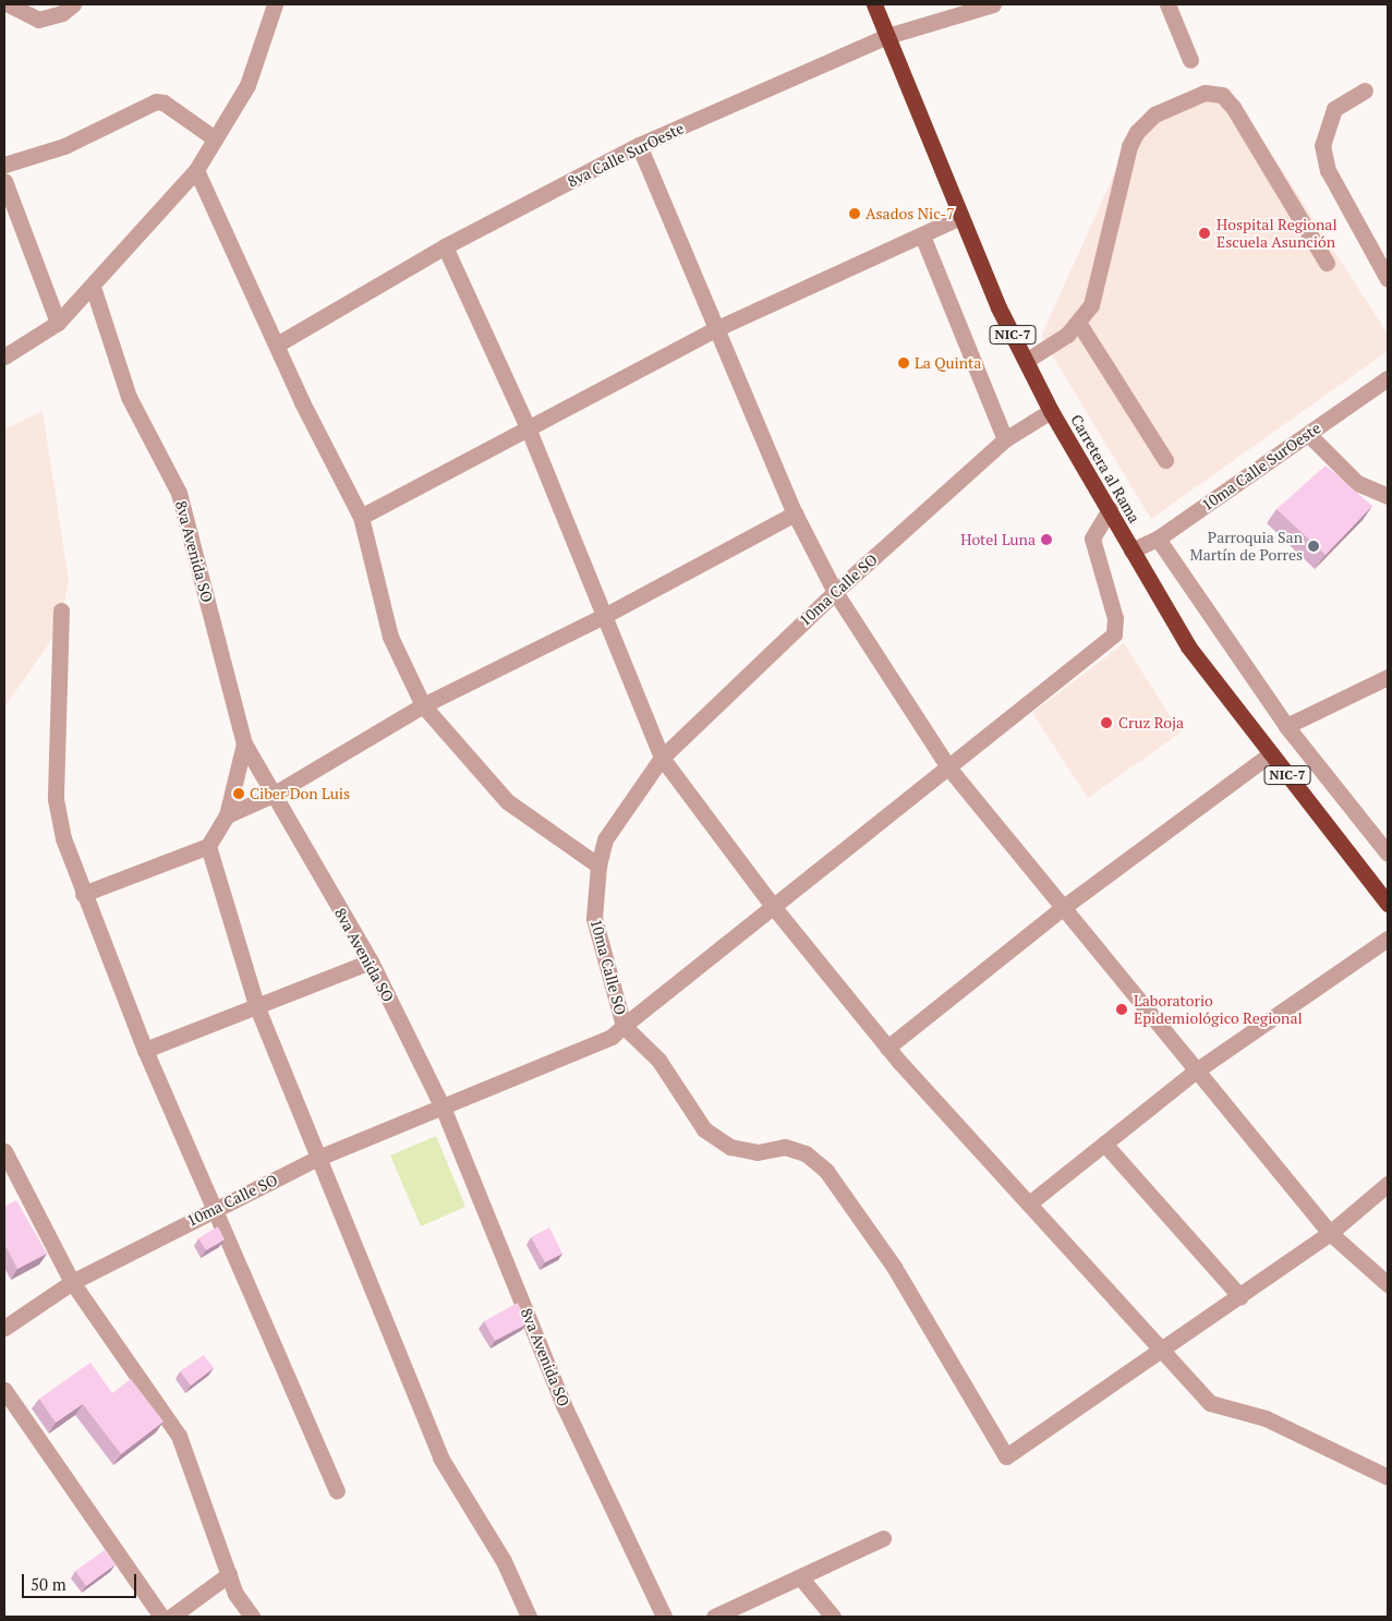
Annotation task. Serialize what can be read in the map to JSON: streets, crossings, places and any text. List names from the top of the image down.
{
  "streets": {
    "highway": ["NIC-7", "Carretera al Rama"],
    "street": [
      "8va Calle SurOeste",
      "10ma Calle SurOeste",
      "8va Avenida SO",
      "10ma Calle SO"
    ]
  },
  "crossings": [
    ["8va Calle SurOeste", "Carretera al Rama"],
    ["10ma Calle SurOeste", "Carretera al Rama"],
    ["Carretera al Rama", "10ma Calle SO"],
    ["8va Avenida SO", "10ma Calle SO"]
  ],
  "places": [
    "Asados Nic-7",
    "Hospital Regional Escuela Asunción",
    "La Quinta",
    "Hotel Luna",
    "Parroquia San Martín de Porres",
    "Cruz Roja",
    "Ciber Don Luis",
    "Laboratorio Epidemiológico Regional"
  ],
  "scale_bar": "50 m"
}
